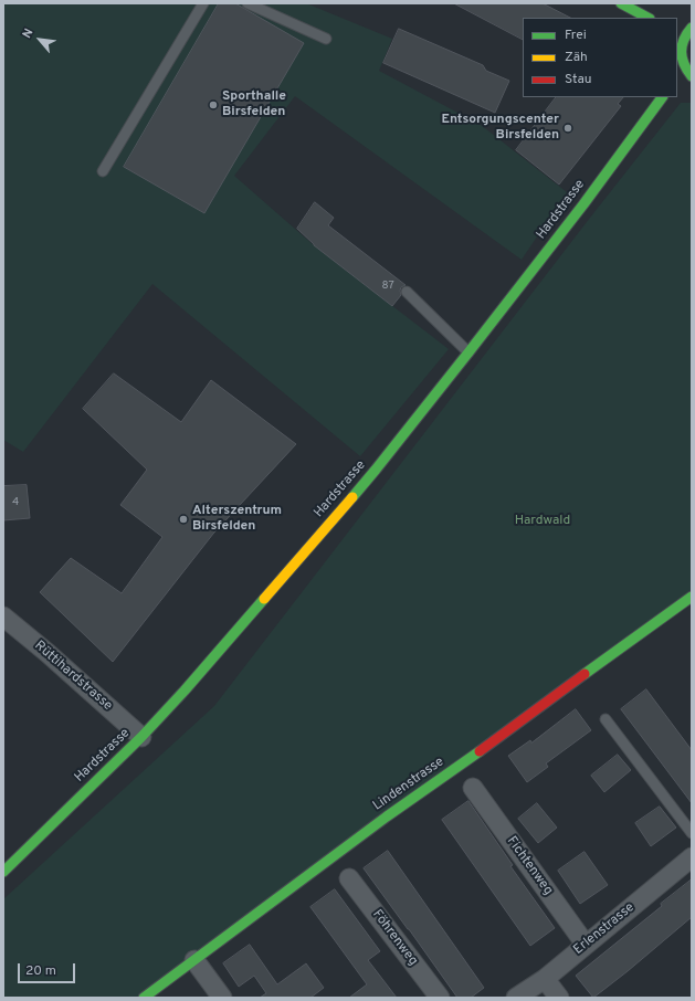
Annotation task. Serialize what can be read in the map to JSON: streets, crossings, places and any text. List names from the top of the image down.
{
  "streets": {
    "street": [
      "Hardstrasse",
      "Rüttihardstrasse",
      "Lindenstrasse",
      "Fichtenweg",
      "Erlenstrasse",
      "Föhrenweg"
    ]
  },
  "crossings": [
    ["Hardstrasse", "Rüttihardstrasse"],
    ["Fichtenweg", "Erlenstrasse"]
  ],
  "parks": ["Hardwald"],
  "places": ["Sporthalle Birsfelden", "Entsorgungscenter Birsfelden", "Alterszentrum Birsfelden"],
  "house_numbers": ["87", "4"],
  "legend": ["Frei", "Zäh", "Stau"],
  "scale_bar": "20 m",
  "north": "top left"
}
